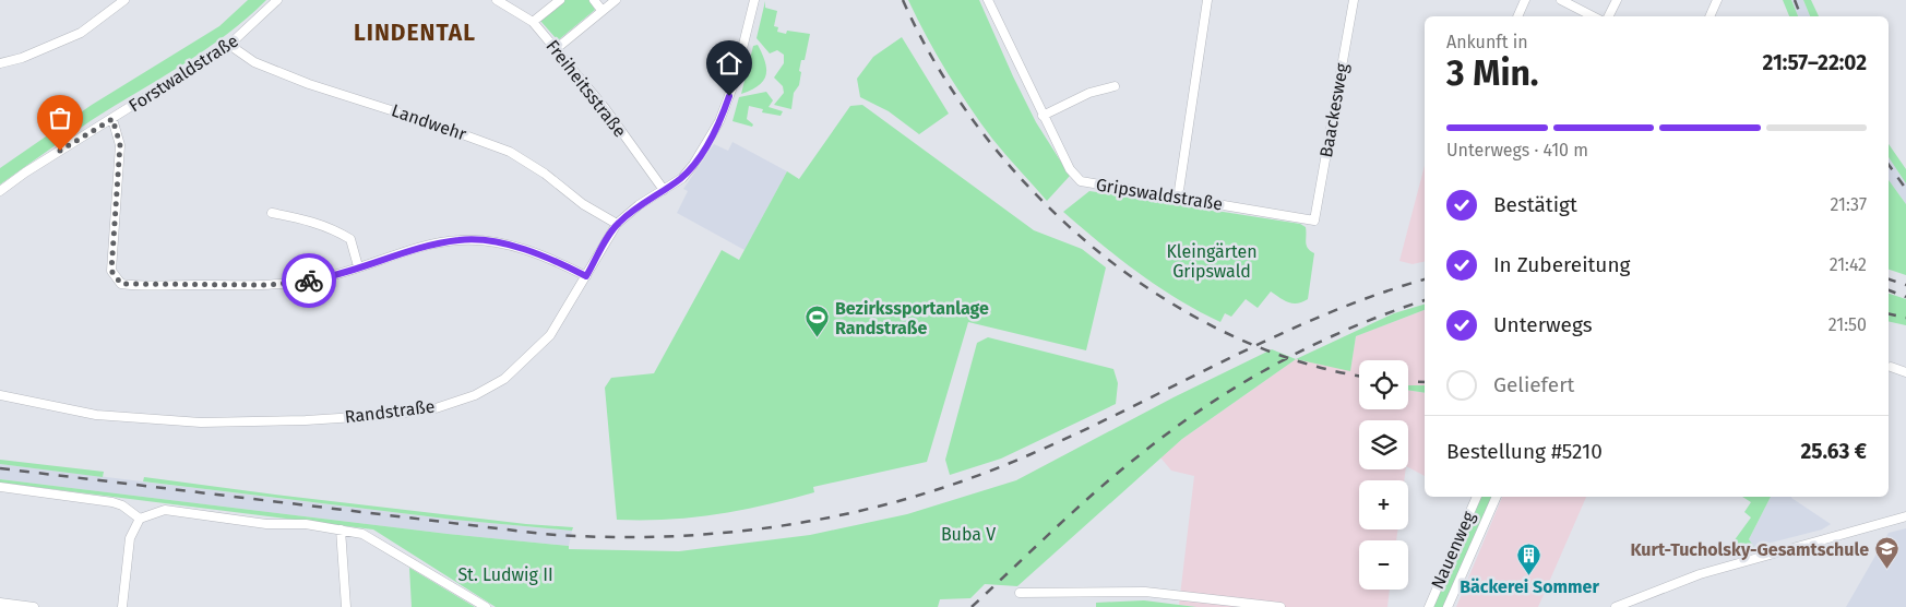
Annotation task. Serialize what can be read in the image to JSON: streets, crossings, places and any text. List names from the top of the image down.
{
  "streets": {
    "street": [
      "Forstwaldstraße",
      "Freiheitsstraße",
      "Baackesweg",
      "Landwehr",
      "Gripswaldstraße",
      "Randstraße",
      "Nauenweg"
    ]
  },
  "crossings": [
    ["Forstwaldstraße", "Landwehr"],
    ["Freiheitsstraße", "Randstraße"],
    ["Baackesweg", "Gripswaldstraße"],
    ["Landwehr", "Randstraße"]
  ],
  "districts": ["LINDENTAL"],
  "parks": ["Kleingärten Gripswald", "Buba V", "St. Ludwig II"],
  "places": {
    "sports": ["Bezirkssportanlage Randstraße"],
    "school or university": ["Kurt-Tucholsky-Gesamtschule"],
    "building": ["Bäckerei Sommer"]
  },
  "page": {
    "heading": ["3 Min.", "Ankunft in", "21:57–22:02"],
    "panel": ["Bestellung #5210", "25.63 €"],
    "bar": "Unterwegs · 410 m",
    "list": [
      ["Bestätigt", "21:37"],
      ["In Zubereitung", "21:42"],
      ["Unterwegs", "21:50"],
      "Geliefert"
    ],
    "map_buttons": ["+", "−"]
  }
}
